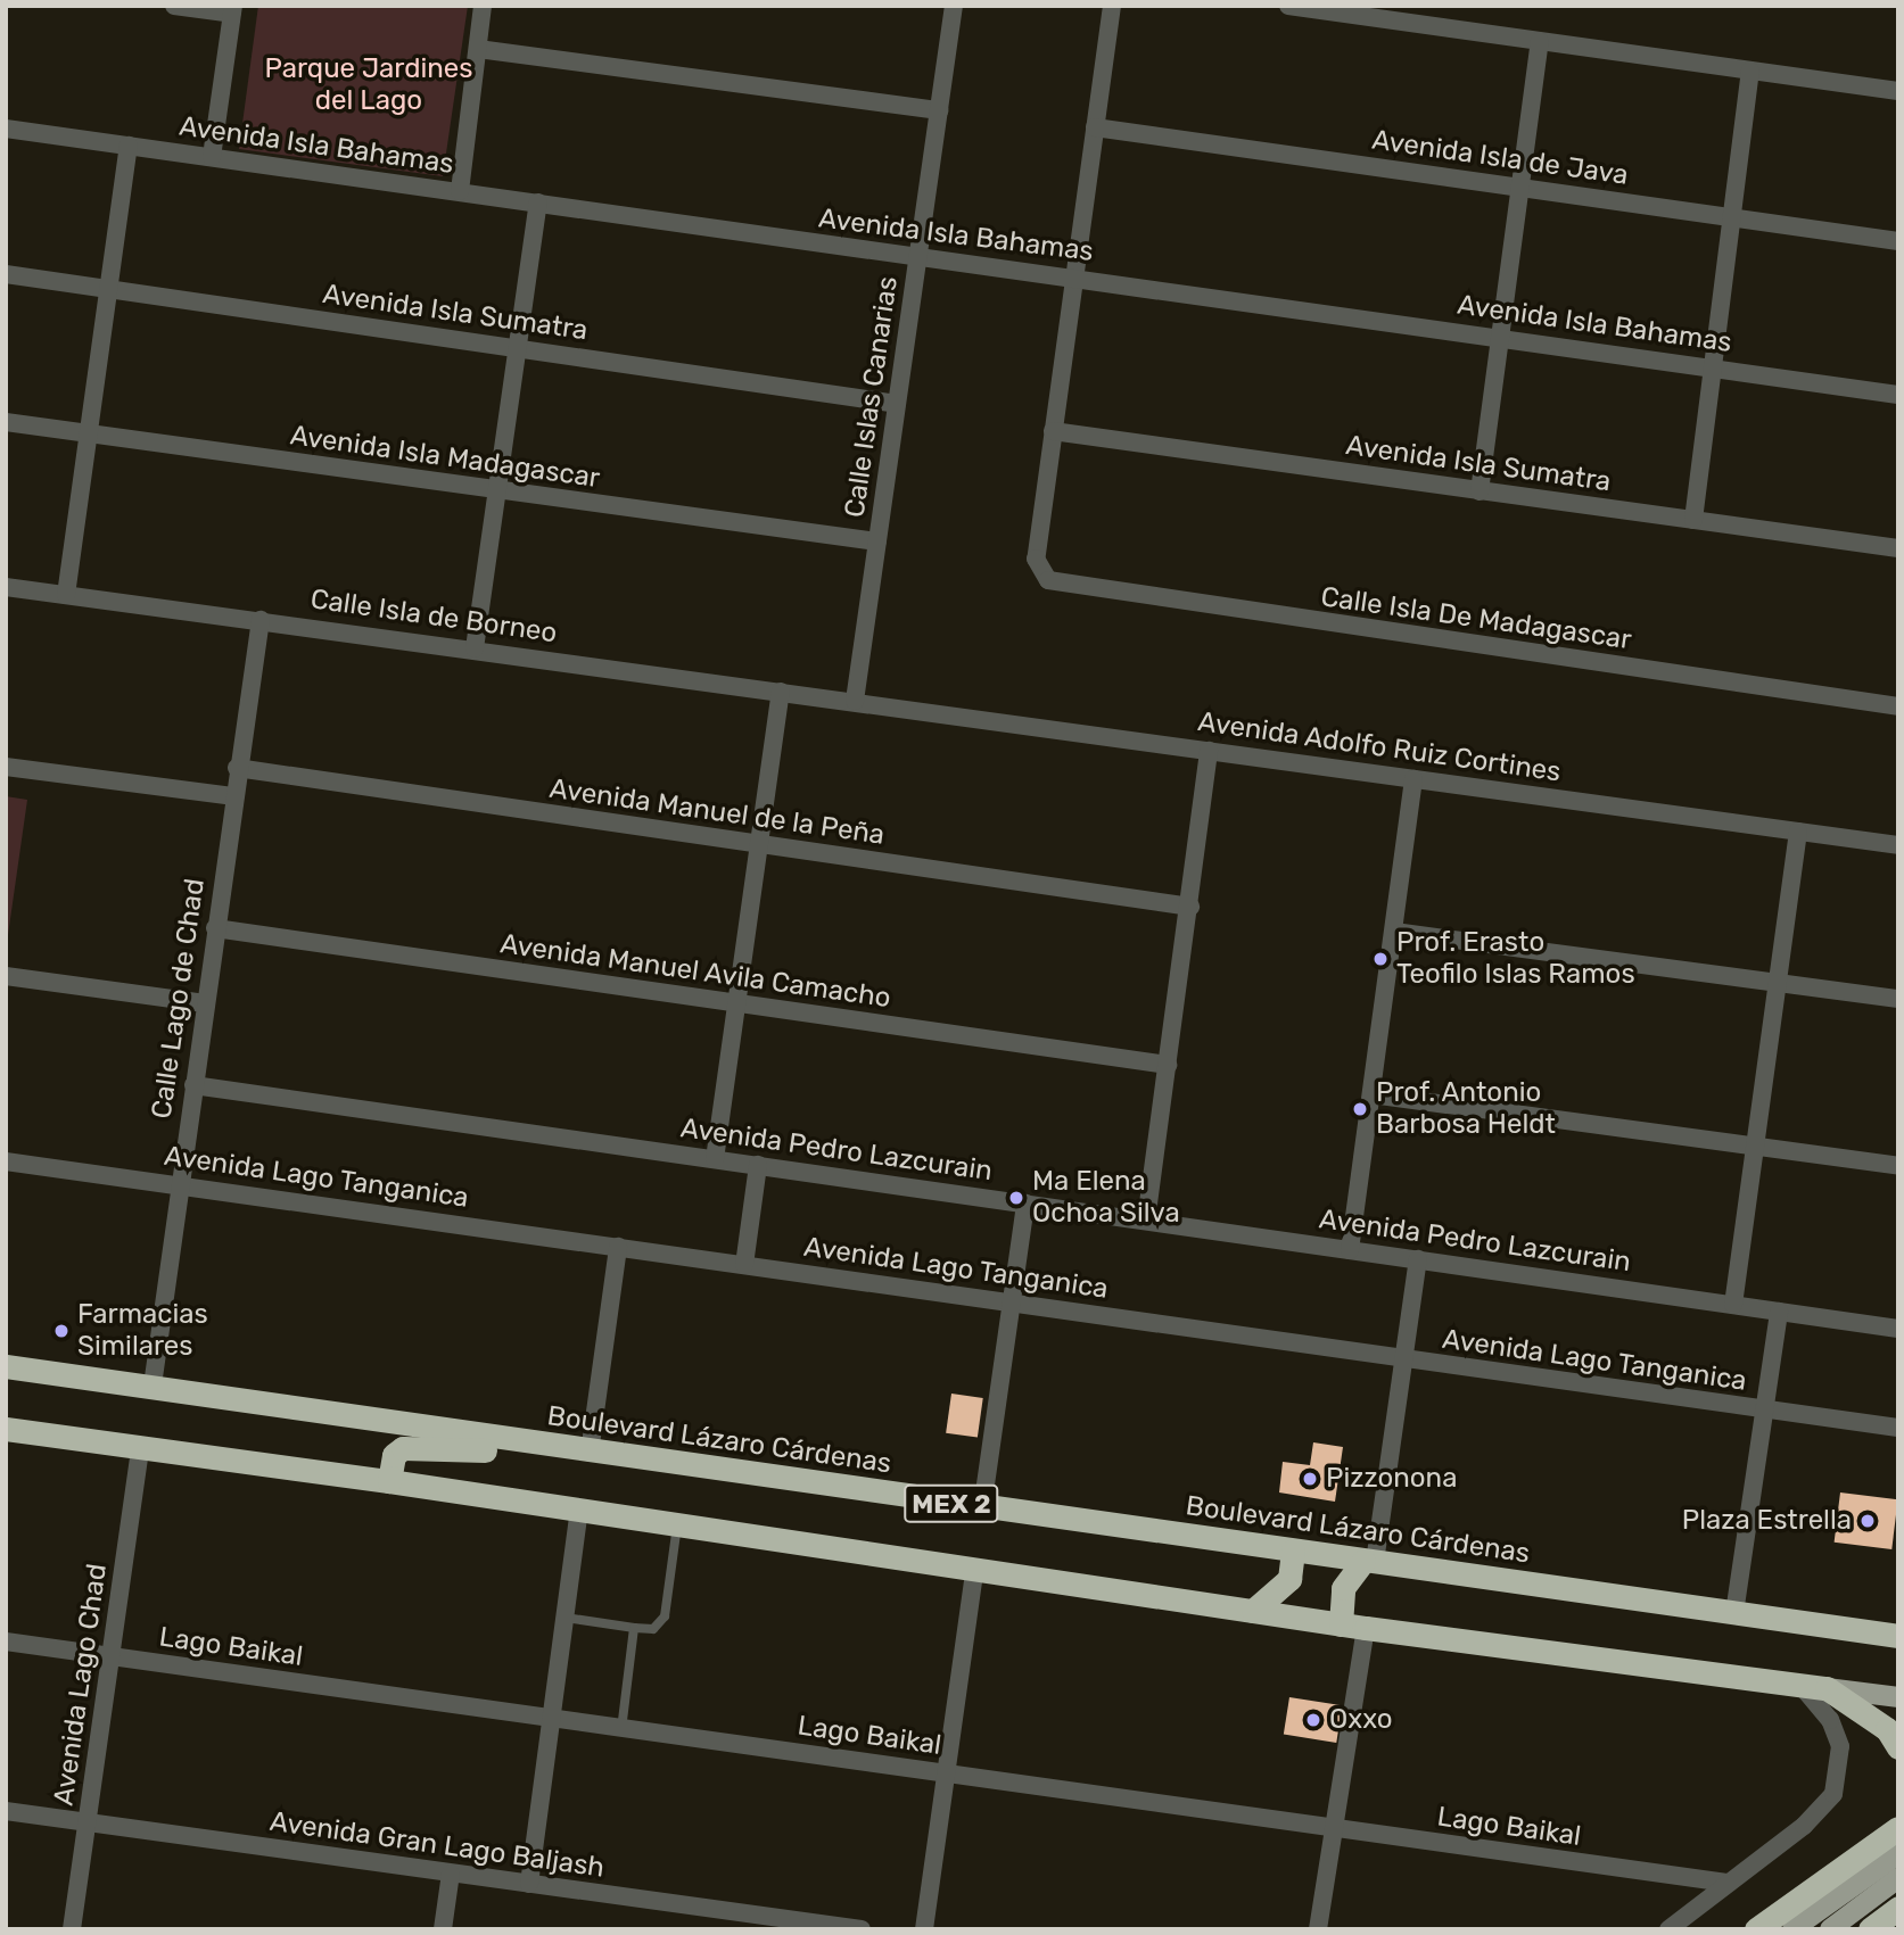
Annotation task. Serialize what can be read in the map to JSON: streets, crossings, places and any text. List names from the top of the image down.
{
  "streets": {
    "highway": ["Boulevard Lázaro Cárdenas", "MEX 2"],
    "street": [
      "Avenida Isla Bahamas",
      "Avenida Isla de Java",
      "Avenida Isla Sumatra",
      "Calle Islas Canarias",
      "Avenida Isla Madagascar",
      "Calle Isla de Borneo",
      "Calle Isla De Madagascar",
      "Avenida Adolfo Ruiz Cortines",
      "Avenida Manuel de la Peña",
      "Avenida Manuel Avila Camacho",
      "Calle Lago de Chad",
      "Avenida Pedro Lazcurain",
      "Avenida Lago Tanganica",
      "Lago Baikal",
      "Avenida Lago Chad",
      "Avenida Gran Lago Baljash"
    ]
  },
  "crossings": [
    ["Avenida Isla Bahamas", "Calle Islas Canarias"],
    ["Avenida Isla Sumatra", "Calle Islas Canarias"],
    ["Avenida Isla Sumatra", "Calle Isla De Madagascar"],
    ["Calle Islas Canarias", "Avenida Isla Madagascar"],
    ["Calle Islas Canarias", "Calle Isla de Borneo"],
    ["Calle Islas Canarias", "Avenida Adolfo Ruiz Cortines"],
    ["Calle Isla de Borneo", "Avenida Adolfo Ruiz Cortines"],
    ["Calle Isla de Borneo", "Calle Lago de Chad"],
    ["Avenida Manuel de la Peña", "Calle Lago de Chad"],
    ["Avenida Manuel Avila Camacho", "Calle Lago de Chad"],
    ["Calle Lago de Chad", "Avenida Pedro Lazcurain"],
    ["Calle Lago de Chad", "Avenida Lago Tanganica"],
    ["Calle Lago de Chad", "Boulevard Lázaro Cárdenas"],
    ["MEX 2", "Avenida Lago Chad"],
    ["Lago Baikal", "Avenida Lago Chad"],
    ["Avenida Lago Chad", "Avenida Gran Lago Baljash"]
  ],
  "parks": ["Parque Jardines del Lago"],
  "places": [
    "Prof. Erasto Teofilo Islas Ramos",
    "Prof. Antonio Barbosa Heldt",
    "Ma Elena Ochoa Silva",
    "Farmacias Similares",
    "Pizzonona",
    "Plaza Estrella",
    "Oxxo"
  ]
}
